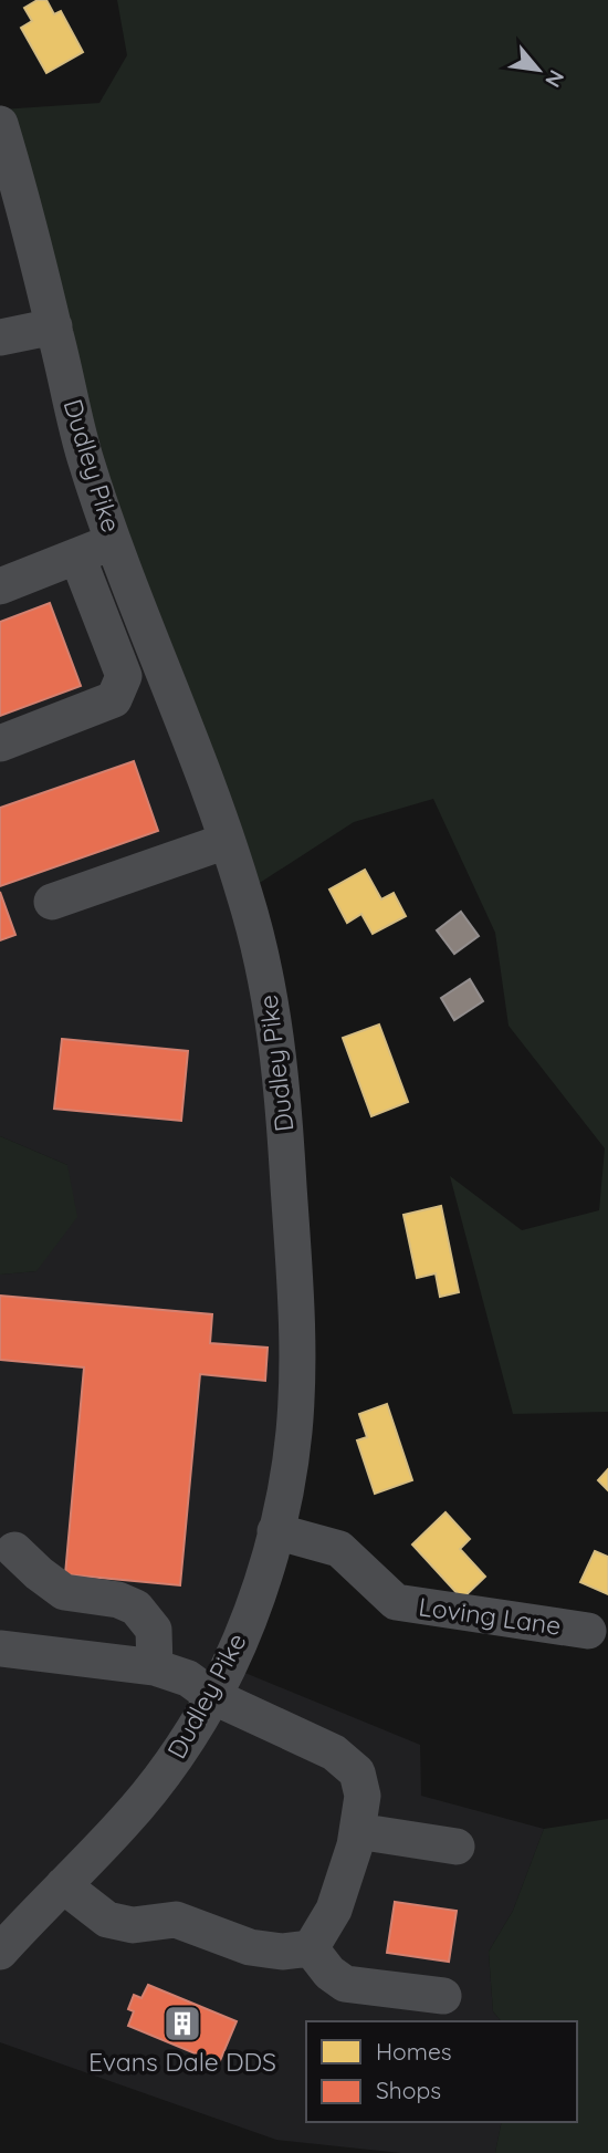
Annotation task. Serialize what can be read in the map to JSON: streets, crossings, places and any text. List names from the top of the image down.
{
  "streets": {
    "street": ["Dudley Pike", "Loving Lane"]
  },
  "crossings": [
    ["Dudley Pike", "Loving Lane"]
  ],
  "places": {
    "building": ["Evans Dale DDS"]
  },
  "legend": ["Homes", "Shops"],
  "north": "bottom right"
}
